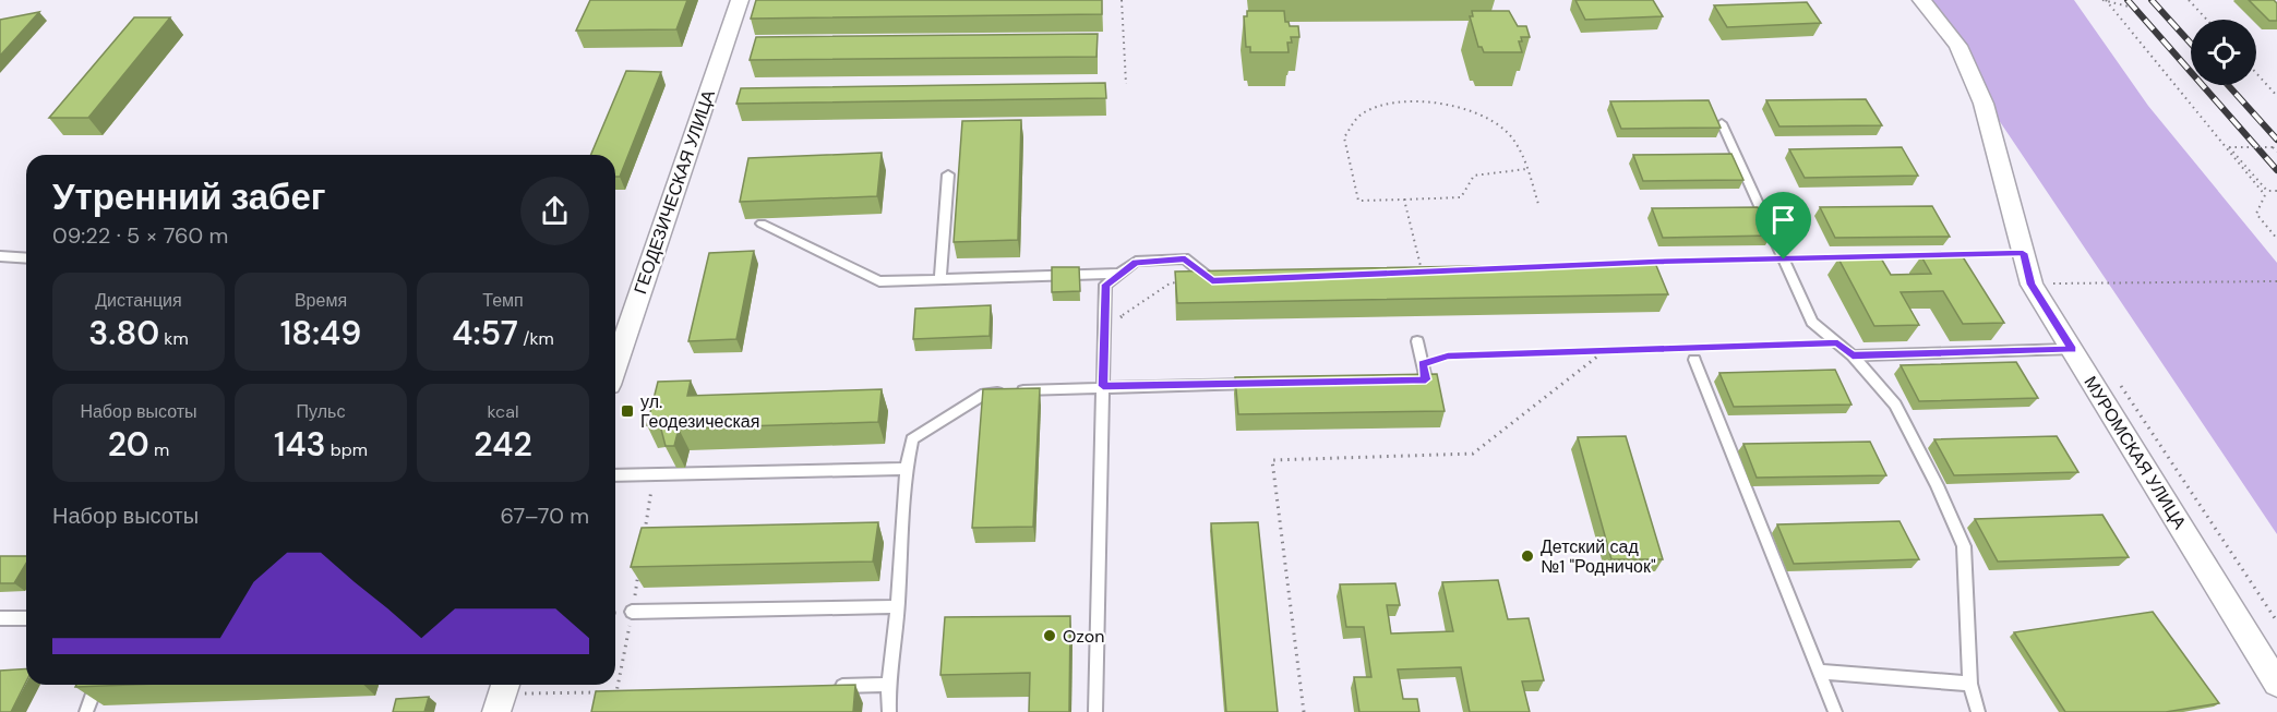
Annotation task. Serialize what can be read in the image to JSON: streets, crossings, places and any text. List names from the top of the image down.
{
  "streets": {
    "street": ["ГЕОДЕЗИЧЕСКАЯ УЛИЦА", "МУРОМСКАЯ УЛИЦА"]
  },
  "places": {
    "transit": ["ул. Геодезическая"],
    "other": ["Детский сад №1 \"Родничок\"", "Ozon"]
  },
  "page": {
    "heading": ["Утренний забег", "09:22 · 5 × 760 m"],
    "stats": [
      ["Дистанция", "3.80 km"],
      ["Время", "18:49"],
      ["Темп", "4:57 /km"],
      ["Набор высоты", "20 m"],
      ["Пульс", "143 bpm"],
      ["kcal", "242"]
    ],
    "chart": ["Набор высоты", "67–70 m"]
  }
}
